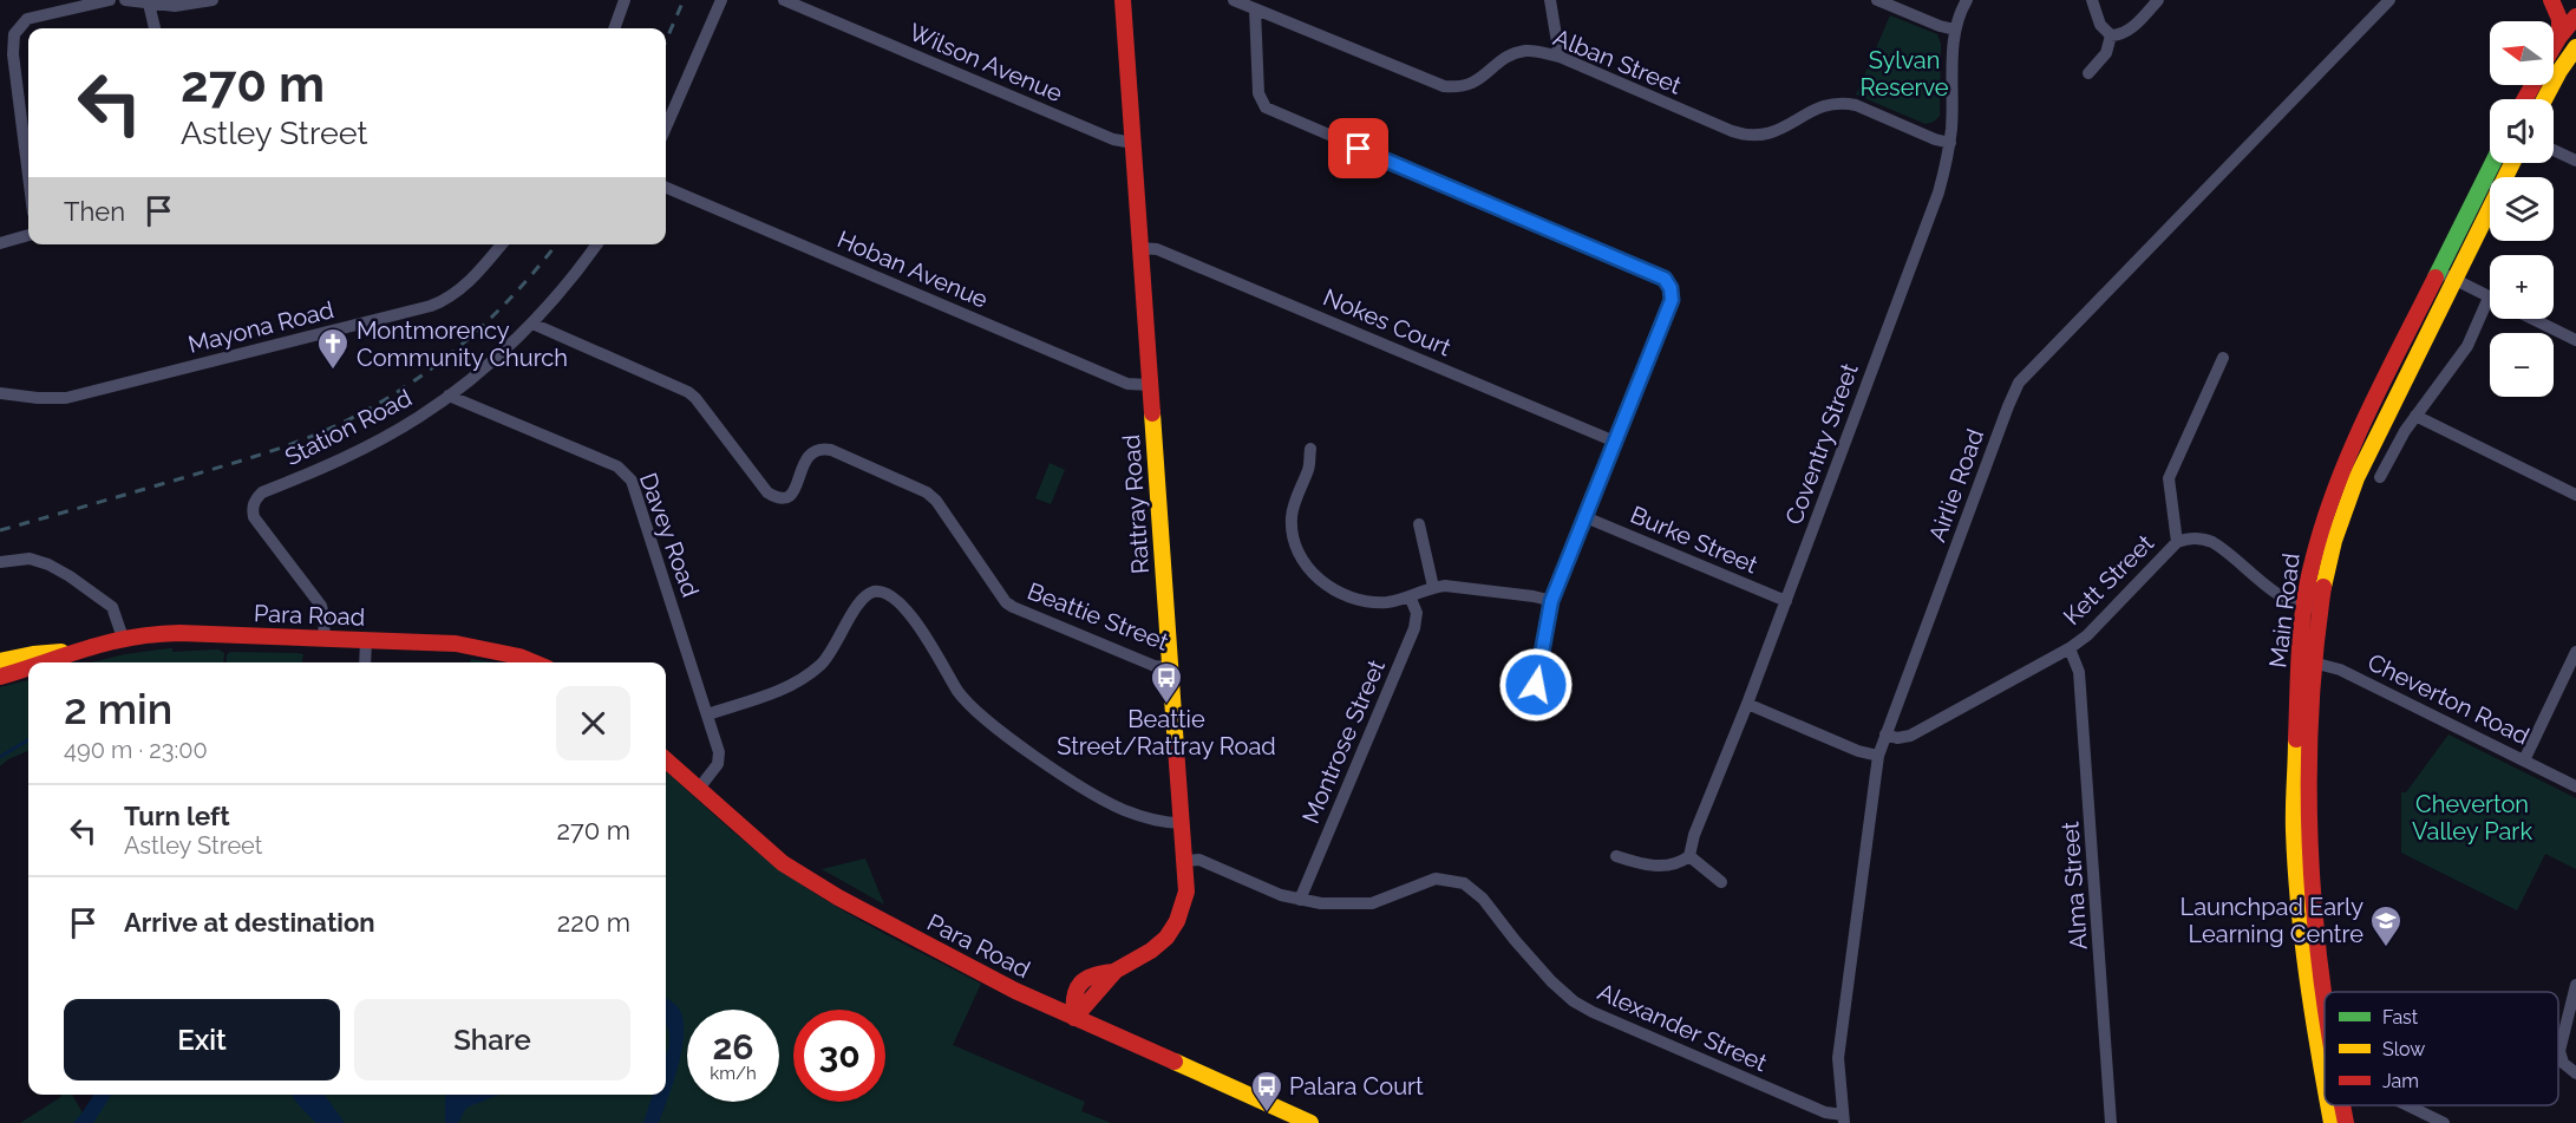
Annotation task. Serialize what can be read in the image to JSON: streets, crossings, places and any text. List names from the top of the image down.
{
  "streets": {
    "main road": ["Rattray Road", "Main Road", "Para Road"],
    "street": [
      "Alban Street",
      "Wilson Avenue",
      "Hoban Avenue",
      "Nokes Court",
      "Mayona Road",
      "Station Road",
      "Coventry Street",
      "Airlie Road",
      "Davey Road",
      "Burke Street",
      "Kett Street",
      "Beattie Street",
      "Cheverton Road",
      "Montrose Street",
      "Alma Street",
      "Alexander Street"
    ]
  },
  "crossings": [
    ["Alban Street", "Coventry Street"],
    ["Wilson Avenue", "Rattray Road"],
    ["Hoban Avenue", "Rattray Road"],
    ["Nokes Court", "Rattray Road"],
    ["Station Road", "Davey Road"],
    ["Station Road", "Para Road"],
    ["Station Road", "Beattie Street"],
    ["Coventry Street", "Burke Street"],
    ["Airlie Road", "Kett Street"],
    ["Airlie Road", "Alexander Street"],
    ["Rattray Road", "Para Road"],
    ["Rattray Road", "Beattie Street"],
    ["Rattray Road", "Alexander Street"],
    ["Davey Road", "Para Road"],
    ["Kett Street", "Main Road"],
    ["Kett Street", "Alma Street"],
    ["Main Road", "Cheverton Road"],
    ["Montrose Street", "Alexander Street"]
  ],
  "parks": ["Sylvan Reserve", "Cheverton Valley Park"],
  "places": {
    "church": ["Montmorency Community Church"],
    "bus stop": ["Beattie Street/Rattray Road", "Palara Court"],
    "school or university": ["Launchpad Early Learning Centre"]
  },
  "legend": ["Fast", "Slow", "Jam"],
  "north": "left",
  "page": {
    "map_buttons": ["+", "−"],
    "turn": ["270 m", "Astley Street"],
    "then": "Then",
    "heading": ["2 min", "490 m · 23:00"],
    "list": [
      {
        "name": "Turn left",
        "note": "Astley Street",
        "value": "270 m"
      },
      {
        "name": "Arrive at destination",
        "value": "220 m"
      }
    ],
    "buttons": ["Exit", "Share"],
    "speed": "26 km/h",
    "limit": "30"
  }
}
